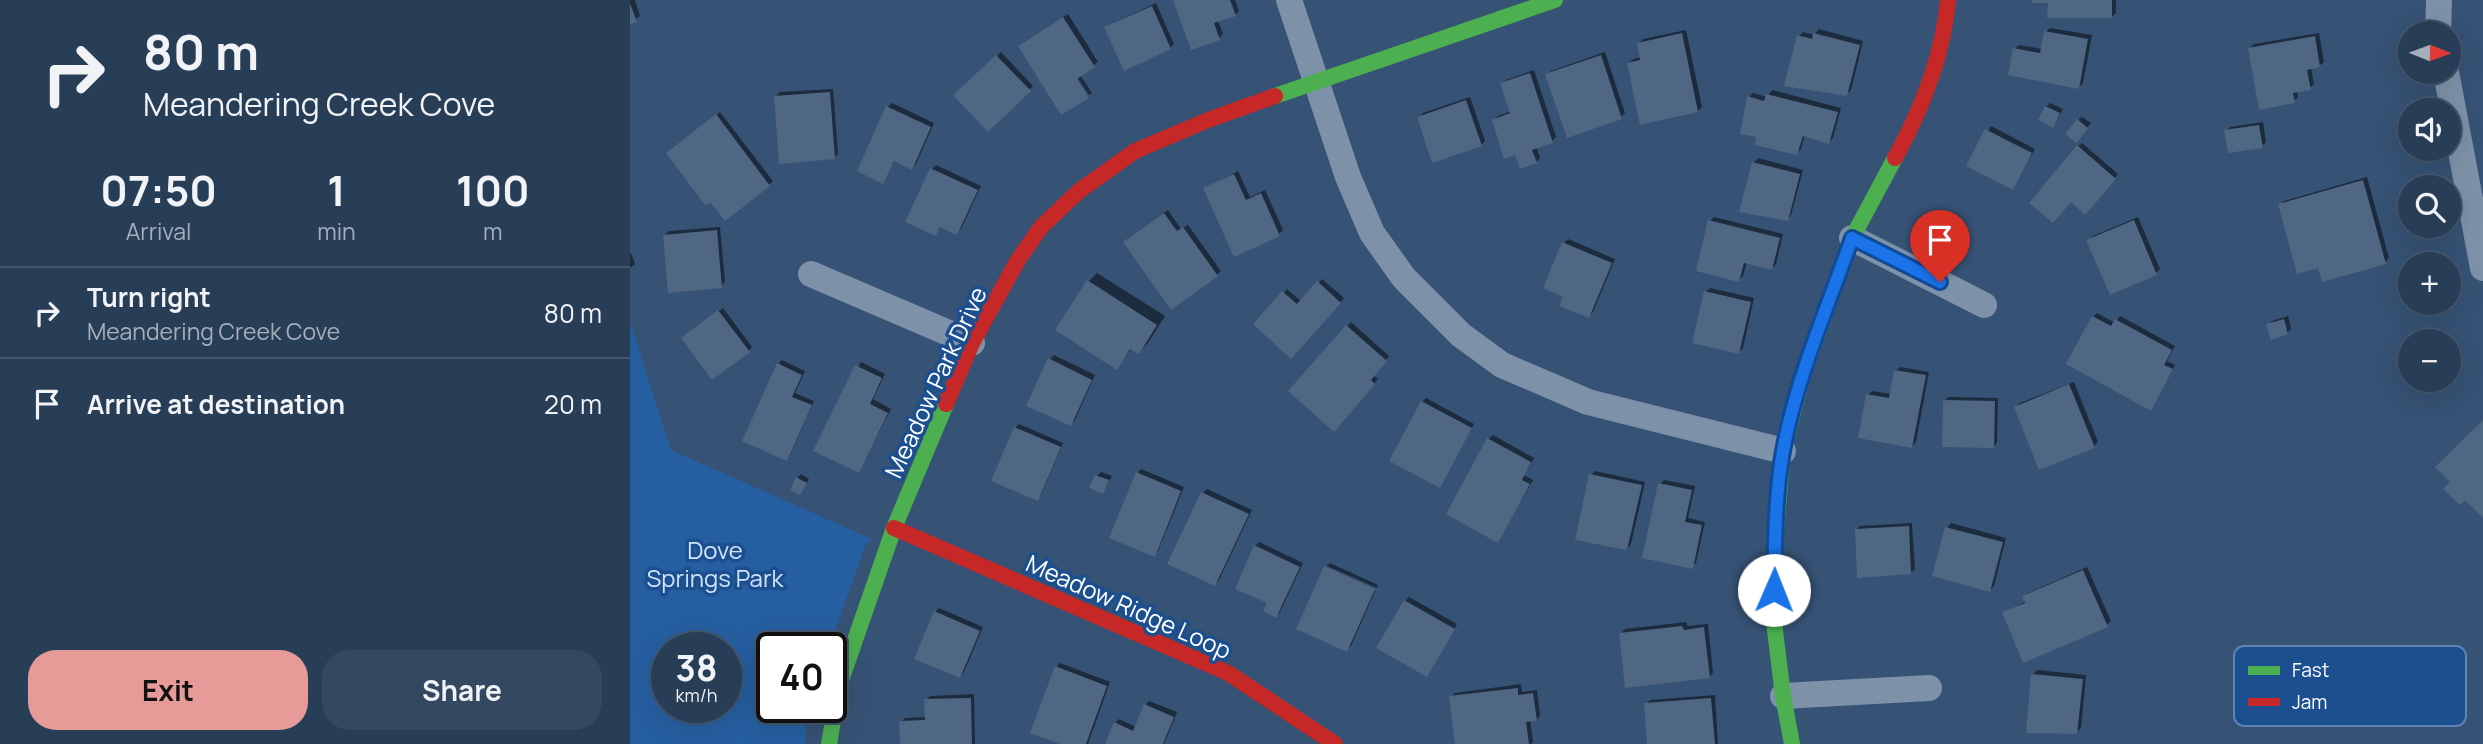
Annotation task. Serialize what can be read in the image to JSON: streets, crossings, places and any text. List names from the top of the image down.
{
  "streets": {
    "street": ["Meadow Park Drive", "Meadow Ridge Loop"]
  },
  "crossings": [
    ["Meadow Park Drive", "Meadow Ridge Loop"]
  ],
  "parks": ["Dove Springs Park"],
  "legend": ["Fast", "Jam"],
  "north": "right",
  "page": {
    "turn": ["80 m", "Meandering Creek Cove"],
    "map_buttons": ["+", "−"],
    "eta": [
      "07:50",
      "Arrival",
      "1",
      "min",
      "100",
      "m"
    ],
    "list": [
      {
        "name": "Turn right",
        "note": "Meandering Creek Cove",
        "value": "80 m"
      },
      {
        "name": "Arrive at destination",
        "value": "20 m"
      }
    ],
    "speed": "38 km/h",
    "limit": "40",
    "buttons": ["Exit", "Share"]
  }
}
